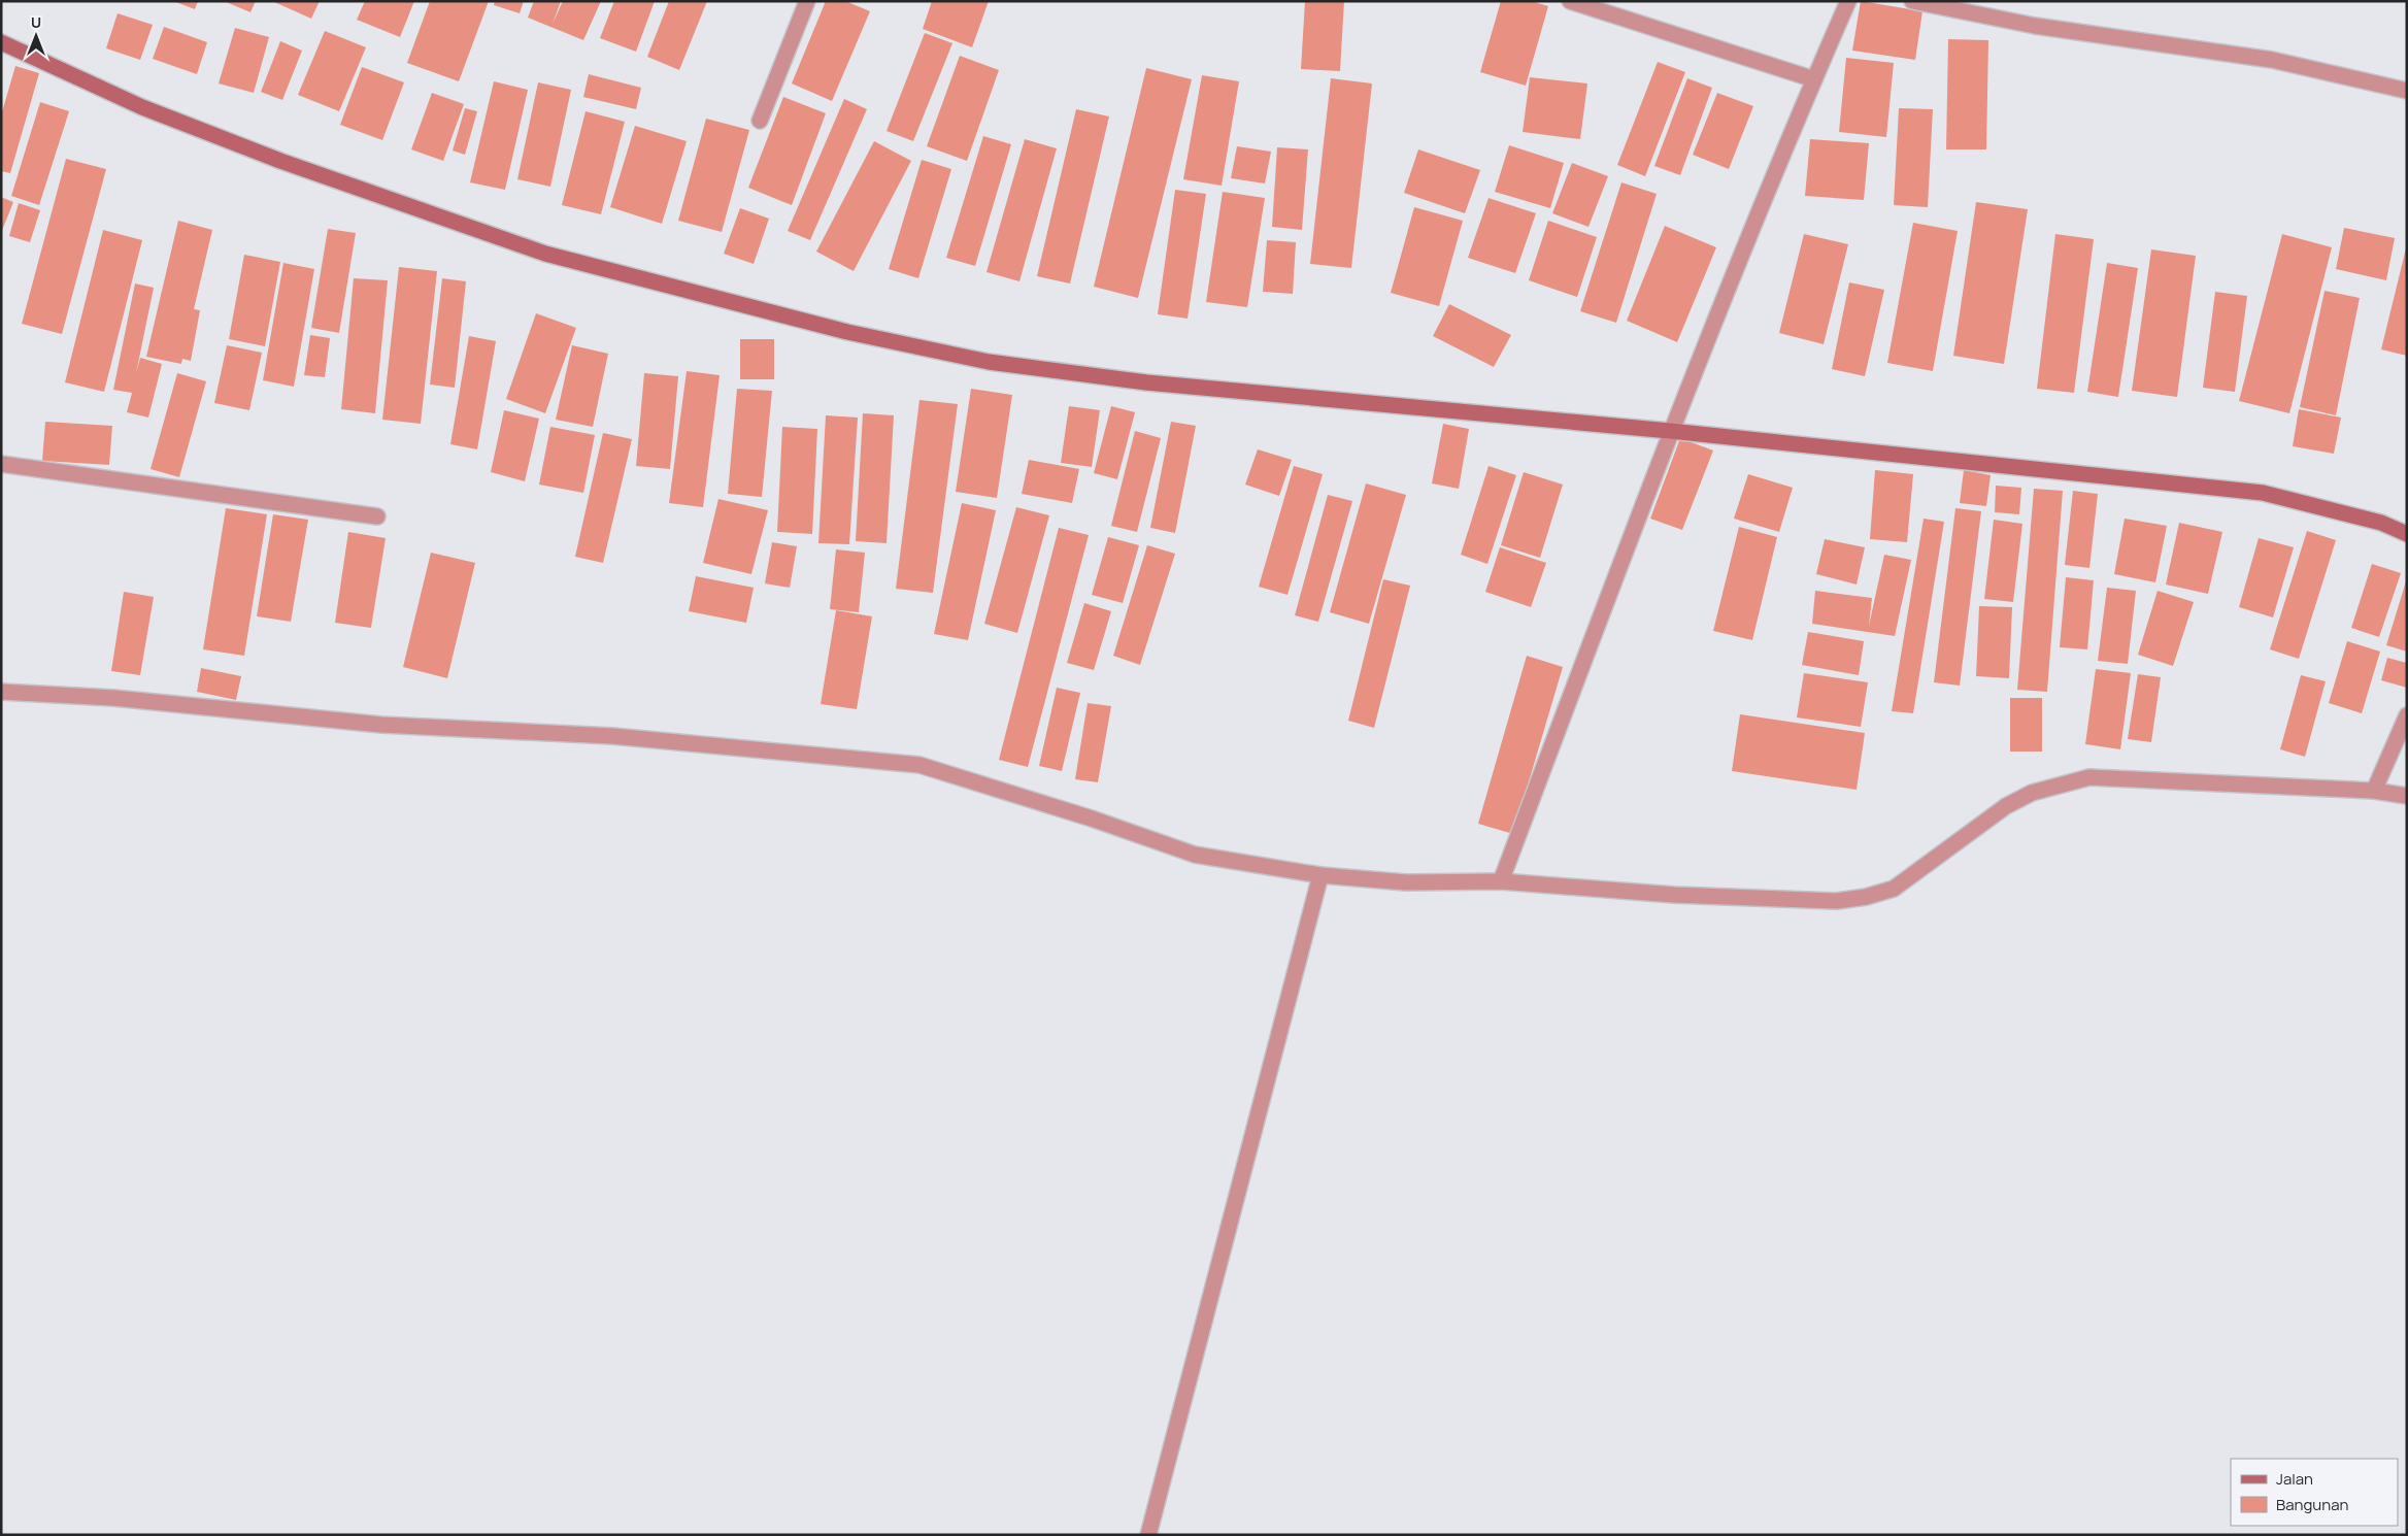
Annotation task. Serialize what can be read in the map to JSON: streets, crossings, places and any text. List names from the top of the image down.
{
  "legend": ["Jalan", "Bangunan"],
  "north": "top"
}
